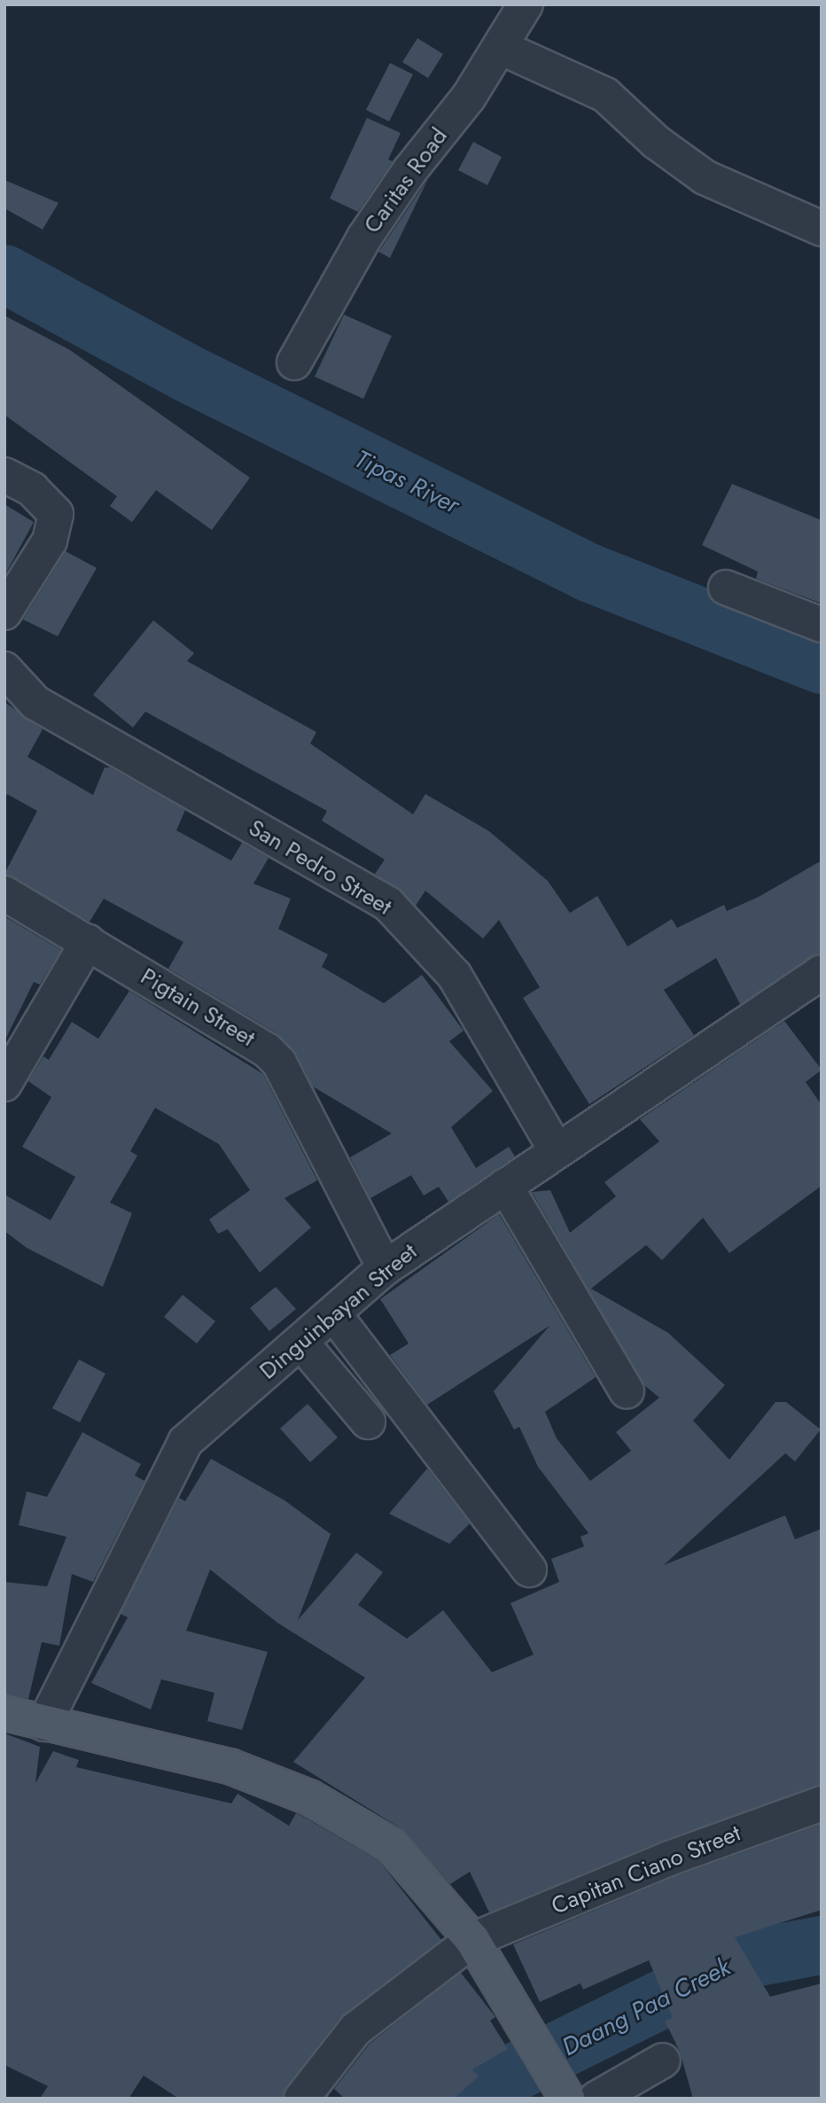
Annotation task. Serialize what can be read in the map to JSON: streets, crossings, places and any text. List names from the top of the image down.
{
  "streets": {
    "street": [
      "Caritas Road",
      "San Pedro Street",
      "Pigtain Street",
      "Dinguinbayan Street",
      "Capitan Ciano Street"
    ]
  },
  "crossings": [
    ["San Pedro Street", "Dinguinbayan Street"],
    ["Pigtain Street", "Dinguinbayan Street"]
  ],
  "water": ["Tipas River", "Daang Paa Creek"]
}
